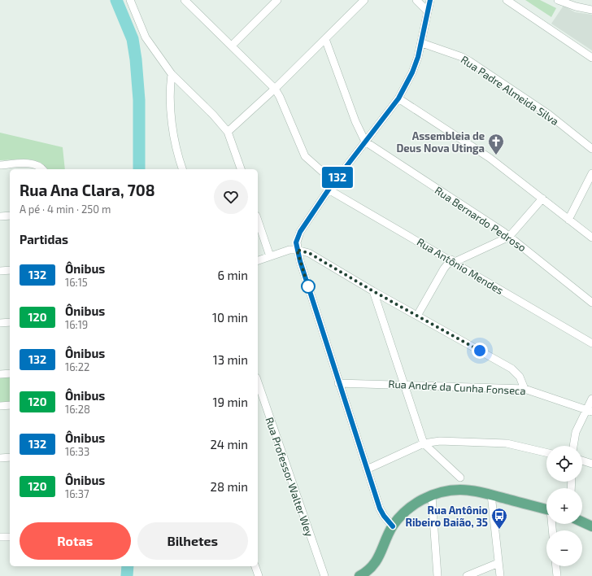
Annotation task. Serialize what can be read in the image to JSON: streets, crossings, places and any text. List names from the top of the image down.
{
  "streets": {
    "street": [
      "Rua Padre Almeida Silva",
      "Rua Bernardo Pedroso",
      "Rua Antônio Mendes",
      "Rua André da Cunha Fonseca",
      "Rua Professor Walter Wey"
    ]
  },
  "places": {
    "church": ["Assembleia de Deus Nova Utinga"],
    "bus stop": ["Rua Antônio Ribeiro Baião, 35"]
  },
  "lines": ["bus line 132"],
  "page": {
    "on_map": "132",
    "heading": [
      ["Rua Ana Clara, 708", "A pé · 4 min · 250 m"],
      "Partidas"
    ],
    "list": [
      {
        "mark": "132",
        "name": "Ônibus",
        "note": "16:15",
        "value": "6 min"
      },
      {
        "mark": "120",
        "name": "Ônibus",
        "note": "16:19",
        "value": "10 min"
      },
      {
        "mark": "132",
        "name": "Ônibus",
        "note": "16:22",
        "value": "13 min"
      },
      {
        "mark": "120",
        "name": "Ônibus",
        "note": "16:28",
        "value": "19 min"
      },
      {
        "mark": "132",
        "name": "Ônibus",
        "note": "16:33",
        "value": "24 min"
      },
      {
        "mark": "120",
        "name": "Ônibus",
        "note": "16:37",
        "value": "28 min"
      }
    ],
    "map_buttons": ["+", "−"],
    "buttons": ["Rotas", "Bilhetes"]
  }
}
